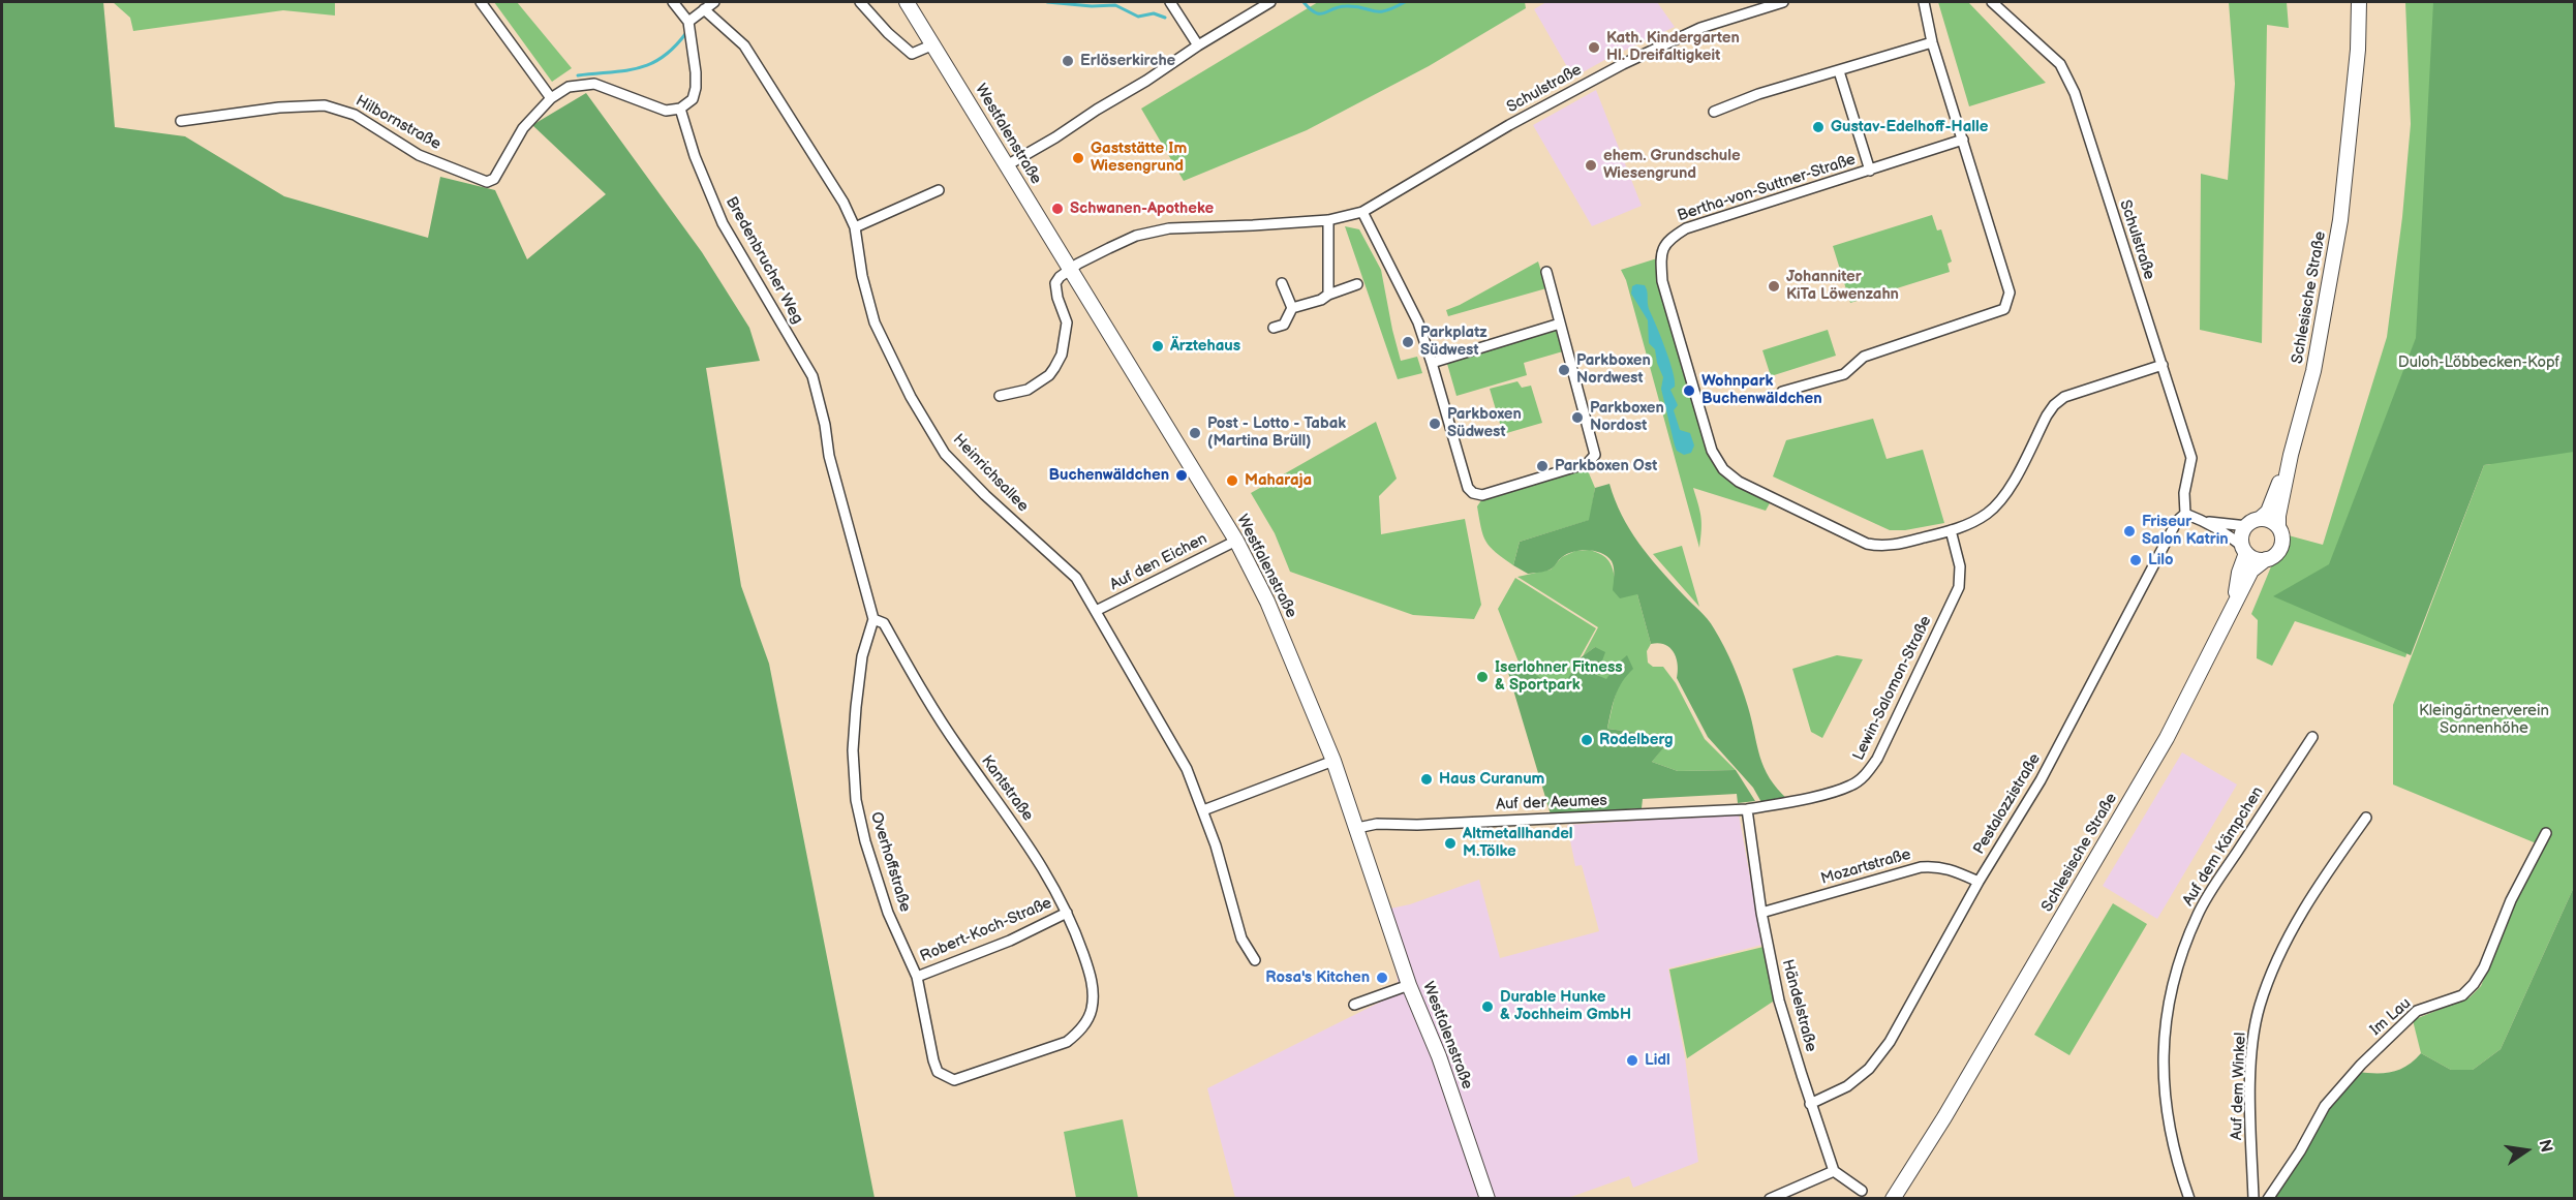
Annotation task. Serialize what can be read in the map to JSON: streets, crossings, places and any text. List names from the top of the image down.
{
  "streets": {
    "main road": ["Westfalenstraße", "Schlesische Straße"],
    "street": [
      "Schulstraße",
      "Hilbornstraße",
      "Bertha-von-Suttner-Straße",
      "Bredenbrucher Weg",
      "Heinrichsallee",
      "Auf den Eichen",
      "Lewin-Salomon-Straße",
      "Kantstraße",
      "Auf der Aeumes",
      "Pestalozzistraße",
      "Auf dem Kämpchen",
      "Overhoffstraße",
      "Mozartstraße",
      "Robert-Koch-Straße",
      "Händelstraße",
      "Im Lau",
      "Auf dem Winkel"
    ]
  },
  "crossings": [
    ["Schulstraße", "Westfalenstraße"],
    ["Schulstraße", "Bertha-von-Suttner-Straße"],
    ["Schulstraße", "Pestalozzistraße"],
    ["Hilbornstraße", "Bredenbrucher Weg"],
    ["Westfalenstraße", "Auf den Eichen"],
    ["Westfalenstraße", "Auf der Aeumes"],
    ["Bertha-von-Suttner-Straße", "Lewin-Salomon-Straße"],
    ["Bredenbrucher Weg", "Kantstraße"],
    ["Heinrichsallee", "Auf den Eichen"],
    ["Lewin-Salomon-Straße", "Auf der Aeumes"],
    ["Lewin-Salomon-Straße", "Händelstraße"],
    ["Kantstraße", "Overhoffstraße"],
    ["Kantstraße", "Robert-Koch-Straße"],
    ["Auf der Aeumes", "Händelstraße"],
    ["Pestalozzistraße", "Mozartstraße"],
    ["Pestalozzistraße", "Händelstraße"],
    ["Overhoffstraße", "Robert-Koch-Straße"],
    ["Mozartstraße", "Händelstraße"]
  ],
  "parks": ["Duloh-Löbbecken-Kopf", "Kleingärtnerverein Sonnenhöhe"],
  "places": [
    "Kath. Kindergarten Hl. Dreifaltigkeit",
    "Erlöserkirche",
    "Gustav-Edelhoff-Halle",
    "Gaststätte Im Wiesengrund",
    "ehem. Grundschule Wiesengrund",
    "Schwanen-Apotheke",
    "Johanniter KiTa Löwenzahn",
    "Parkplatz Südwest",
    "Ärztehaus",
    "Parkboxen Nordwest",
    "Wohnpark Buchenwäldchen",
    "Parkboxen Nordost",
    "Parkboxen Südwest",
    "Post - Lotto - Tabak (Martina Brüll)",
    "Parkboxen Ost",
    "Buchenwäldchen",
    "Maharaja",
    "Friseur Salon Katrin",
    "Lilo",
    "Iserlohner Fitness & Sportpark",
    "Rodelberg",
    "Haus Curanum",
    "Altmetallhandel M.Tölke",
    "Rosa's Kitchen",
    "Durable Hunke & Jochheim GmbH",
    "Lidl"
  ],
  "north": "right"
}
